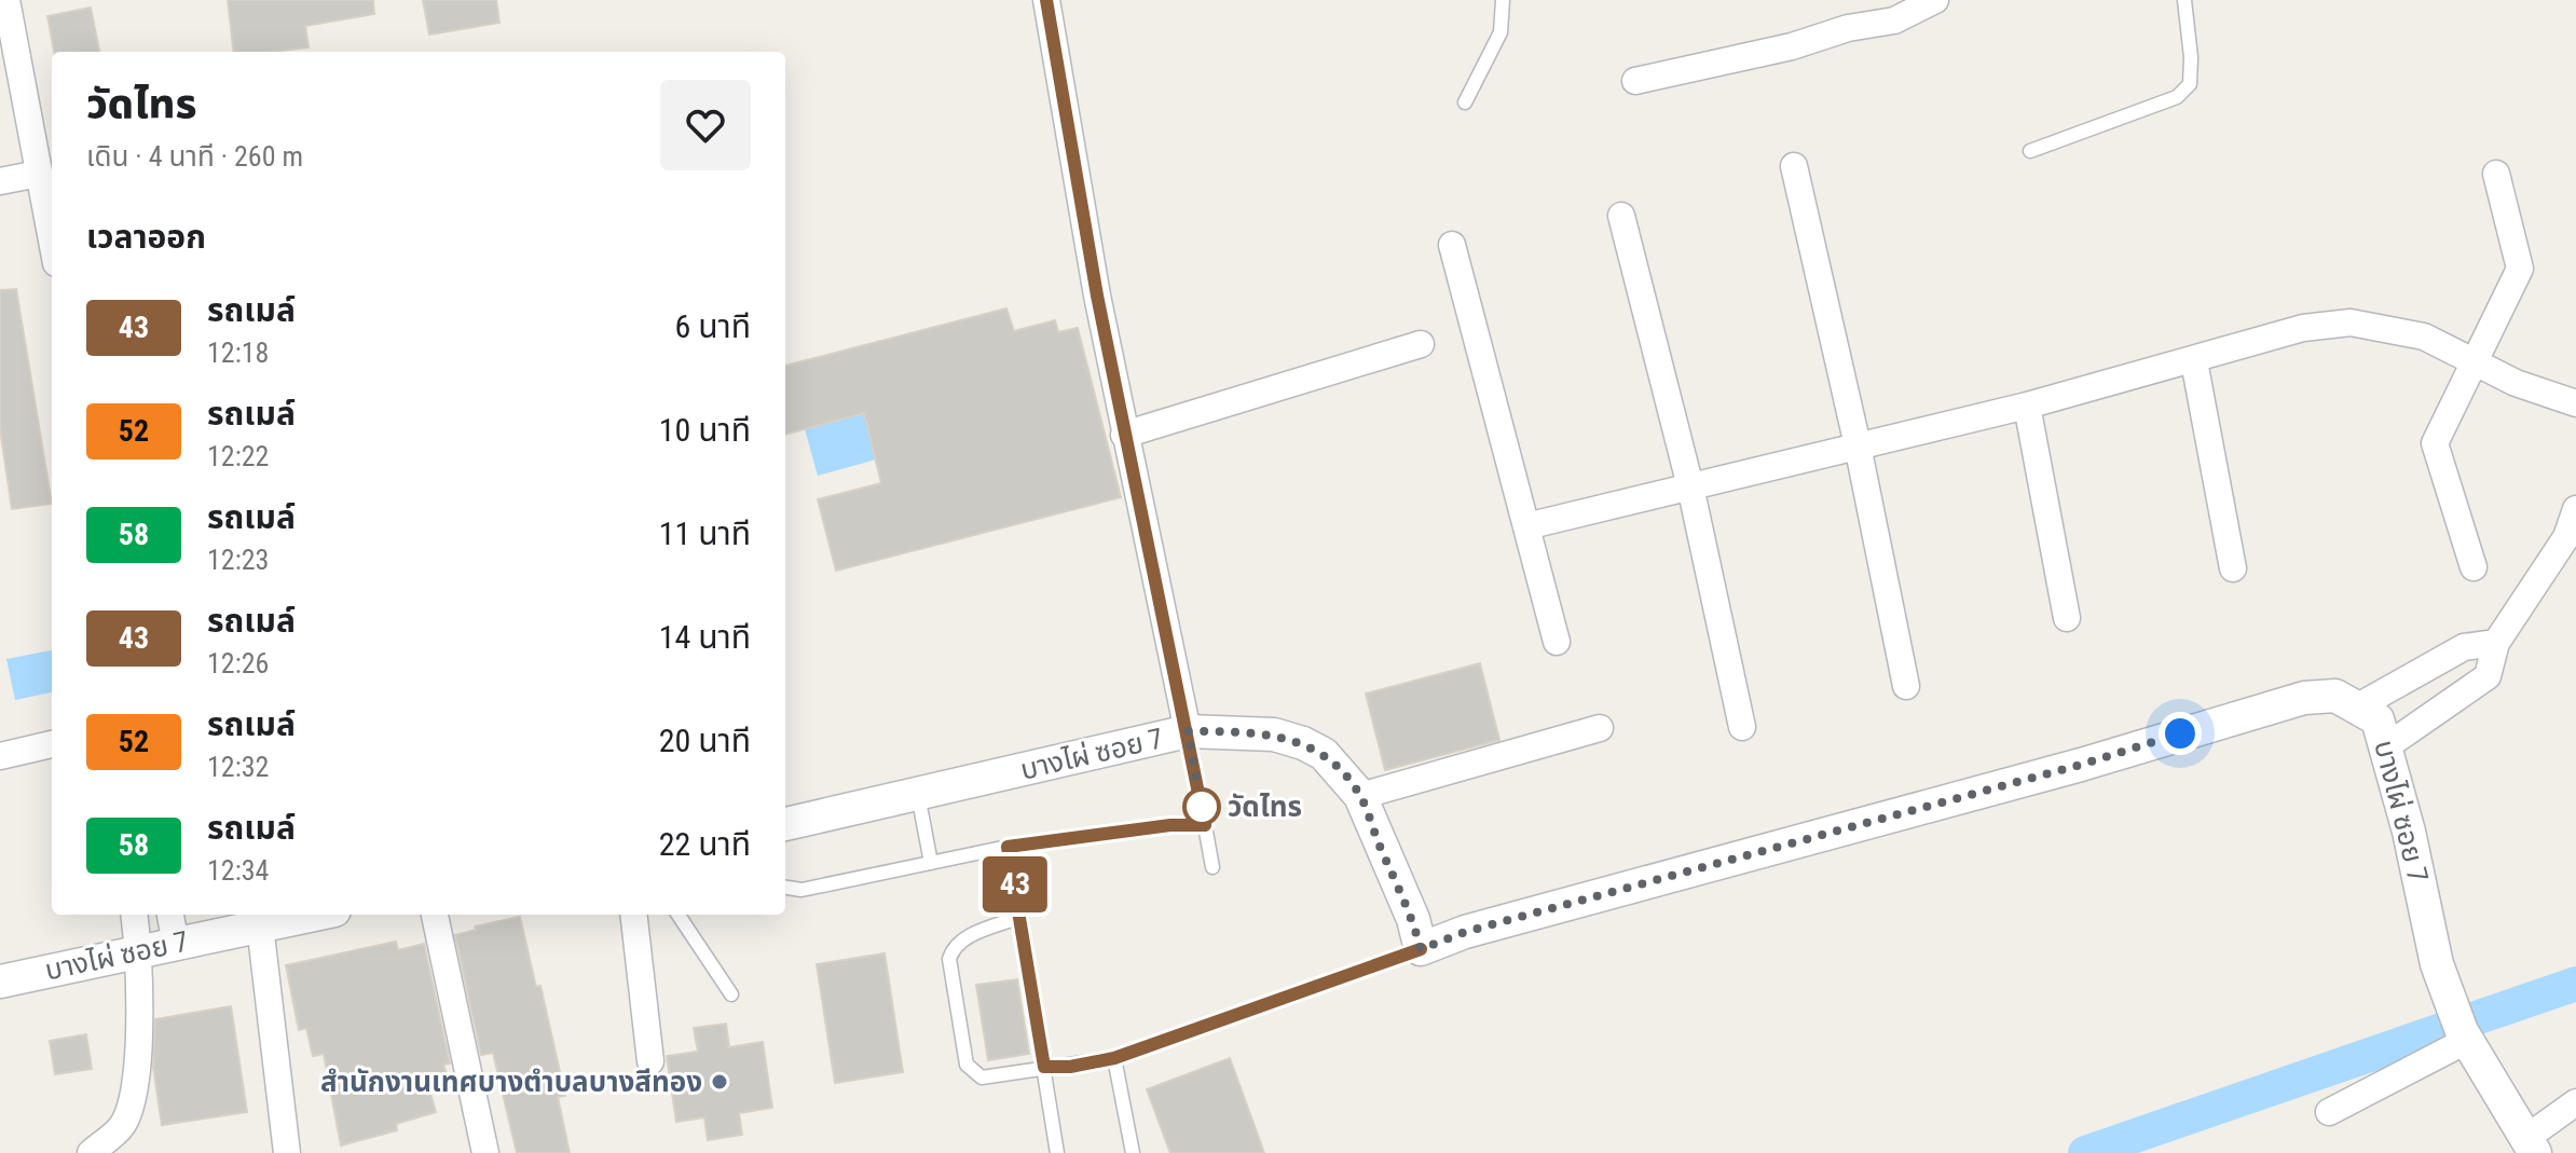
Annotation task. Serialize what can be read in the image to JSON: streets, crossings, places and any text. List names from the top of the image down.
{
  "streets": {
    "street": ["บางไผ่ ซอย 7"]
  },
  "places": ["วัดไทร", "สำนักงานเทศบางตำบลบางสีทอง"],
  "lines": ["bus line 43"],
  "page": {
    "on_map": "43",
    "heading": [
      ["วัดไทร", "เดิน · 4 นาที · 260 m"],
      "เวลาออก"
    ],
    "list": [
      {
        "mark": "43",
        "name": "รถเมล์",
        "note": "12:18",
        "value": "6 นาที"
      },
      {
        "mark": "52",
        "name": "รถเมล์",
        "note": "12:22",
        "value": "10 นาที"
      },
      {
        "mark": "58",
        "name": "รถเมล์",
        "note": "12:23",
        "value": "11 นาที"
      },
      {
        "mark": "43",
        "name": "รถเมล์",
        "note": "12:26",
        "value": "14 นาที"
      },
      {
        "mark": "52",
        "name": "รถเมล์",
        "note": "12:32",
        "value": "20 นาที"
      },
      {
        "mark": "58",
        "name": "รถเมล์",
        "note": "12:34",
        "value": "22 นาที"
      }
    ]
  }
}
